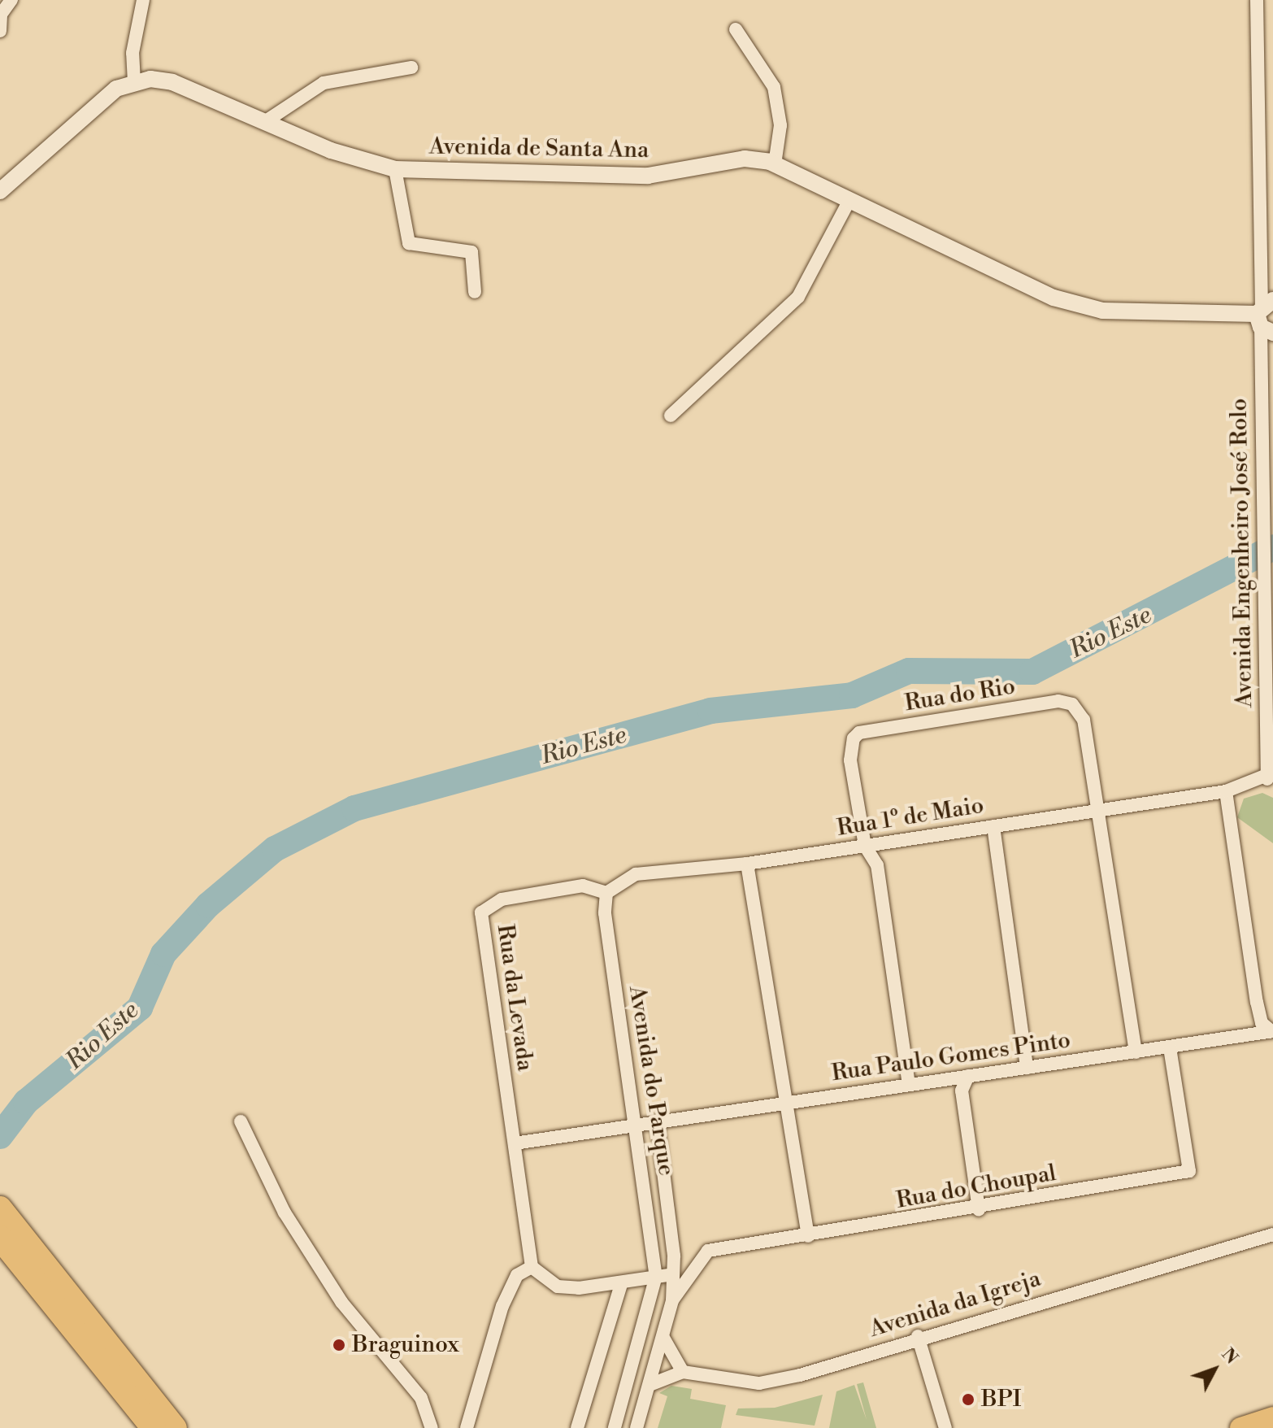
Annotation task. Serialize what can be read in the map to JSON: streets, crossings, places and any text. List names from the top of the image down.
{
  "streets": {
    "street": [
      "Avenida de Santa Ana",
      "Avenida Engenheiro José Rolo",
      "Rua do Rio",
      "Rua 1º de Maio",
      "Rua da Levada",
      "Rua Paulo Gomes Pinto",
      "Avenida do Parque",
      "Rua do Choupal",
      "Avenida da Igreja"
    ]
  },
  "crossings": [
    ["Avenida de Santa Ana", "Avenida Engenheiro José Rolo"],
    ["Avenida Engenheiro José Rolo", "Rua 1º de Maio"],
    ["Rua do Rio", "Rua 1º de Maio"],
    ["Rua 1º de Maio", "Rua da Levada"],
    ["Rua 1º de Maio", "Avenida do Parque"],
    ["Rua da Levada", "Avenida do Parque"],
    ["Rua Paulo Gomes Pinto", "Avenida do Parque"],
    ["Rua Paulo Gomes Pinto", "Rua do Choupal"],
    ["Avenida do Parque", "Rua do Choupal"],
    ["Avenida do Parque", "Avenida da Igreja"]
  ],
  "water": ["Rio Este"],
  "places": ["Braguinox", "BPI"],
  "north": "top right"
}
